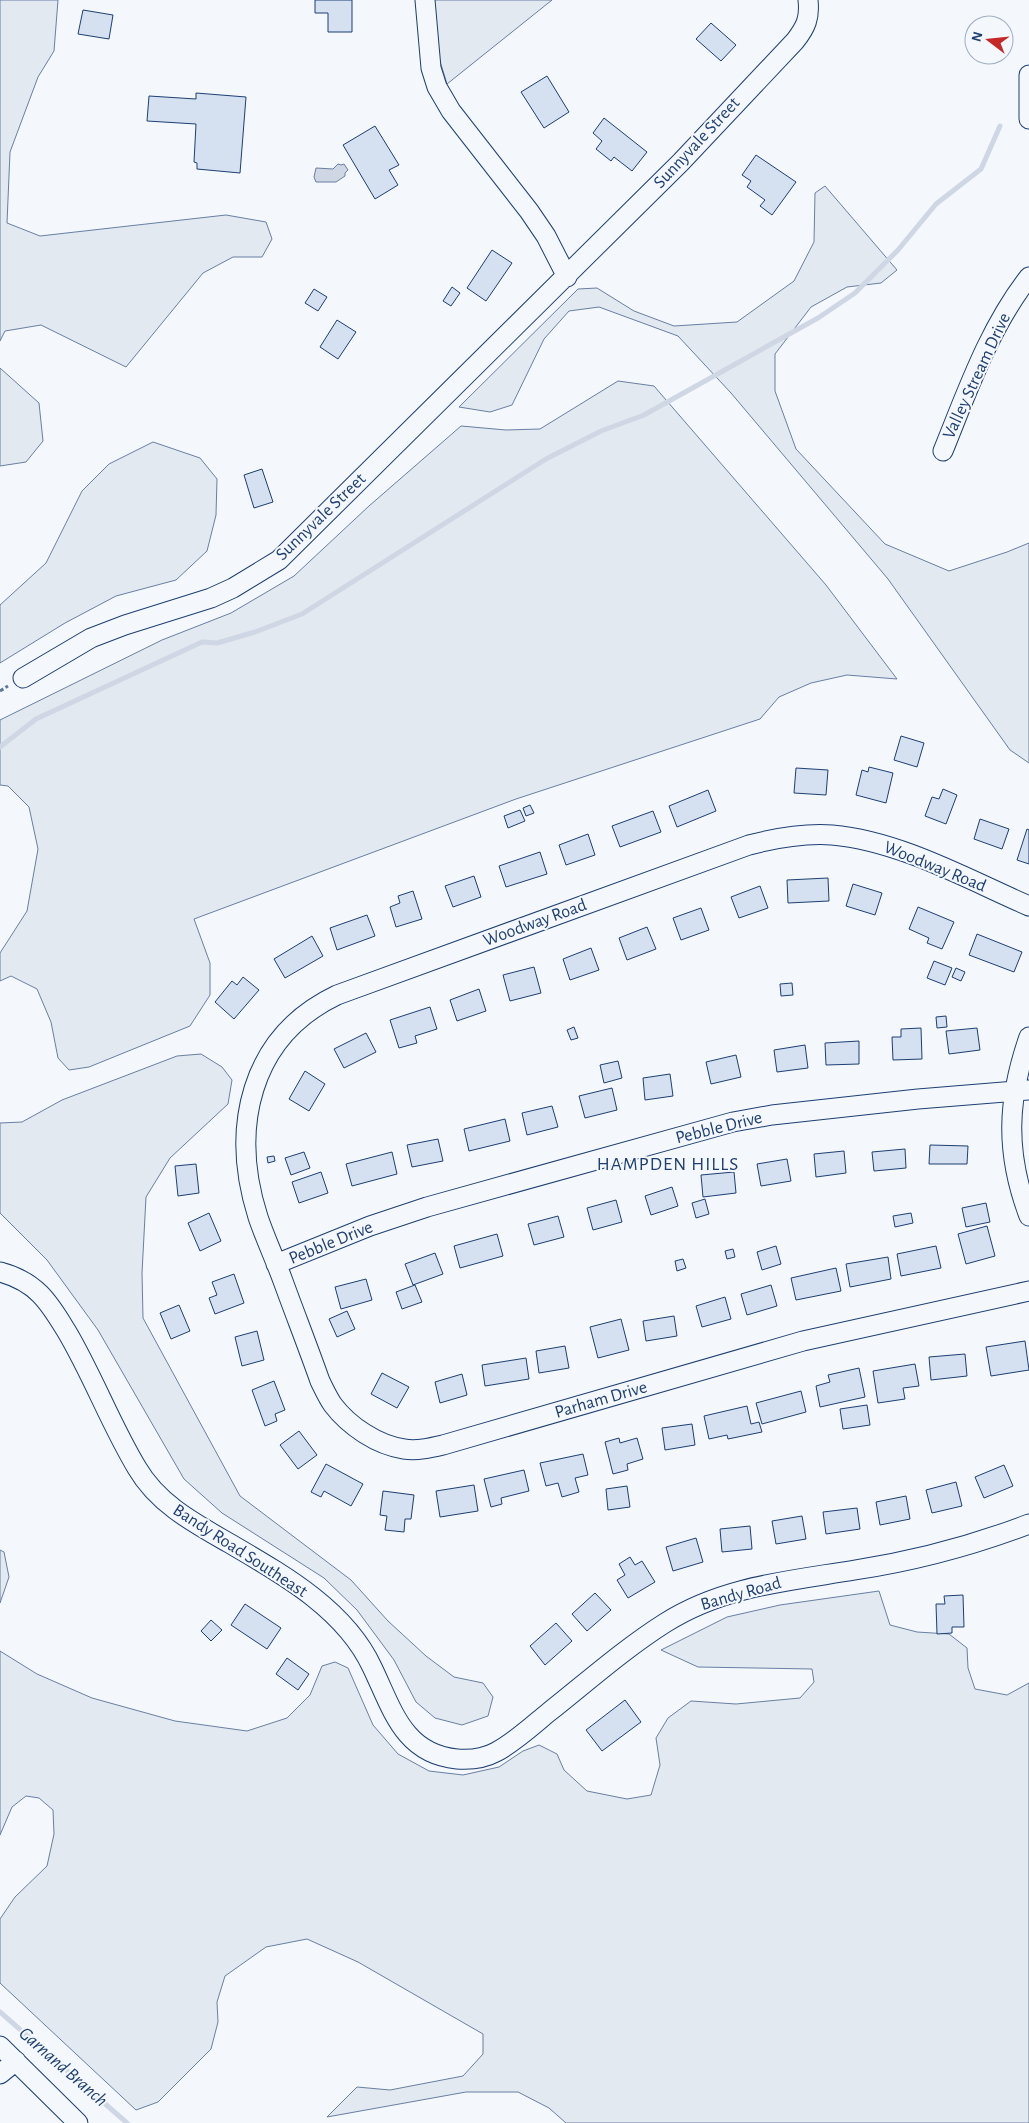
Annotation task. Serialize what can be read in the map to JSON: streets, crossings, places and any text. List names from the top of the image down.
{
  "streets": {
    "street": [
      "Sunnyvale Street",
      "Valley Stream Drive",
      "Woodway Road",
      "Pebble Drive",
      "Parham Drive",
      "Bandy Road Southeast",
      "Bandy Road"
    ]
  },
  "crossings": [
    ["Woodway Road", "Pebble Drive"],
    ["Woodway Road", "Parham Drive"],
    ["Pebble Drive", "Parham Drive"],
    ["Bandy Road Southeast", "Bandy Road"]
  ],
  "districts": ["HAMPDEN HILLS"],
  "water": ["Garnand Branch"],
  "north": "left"
}
